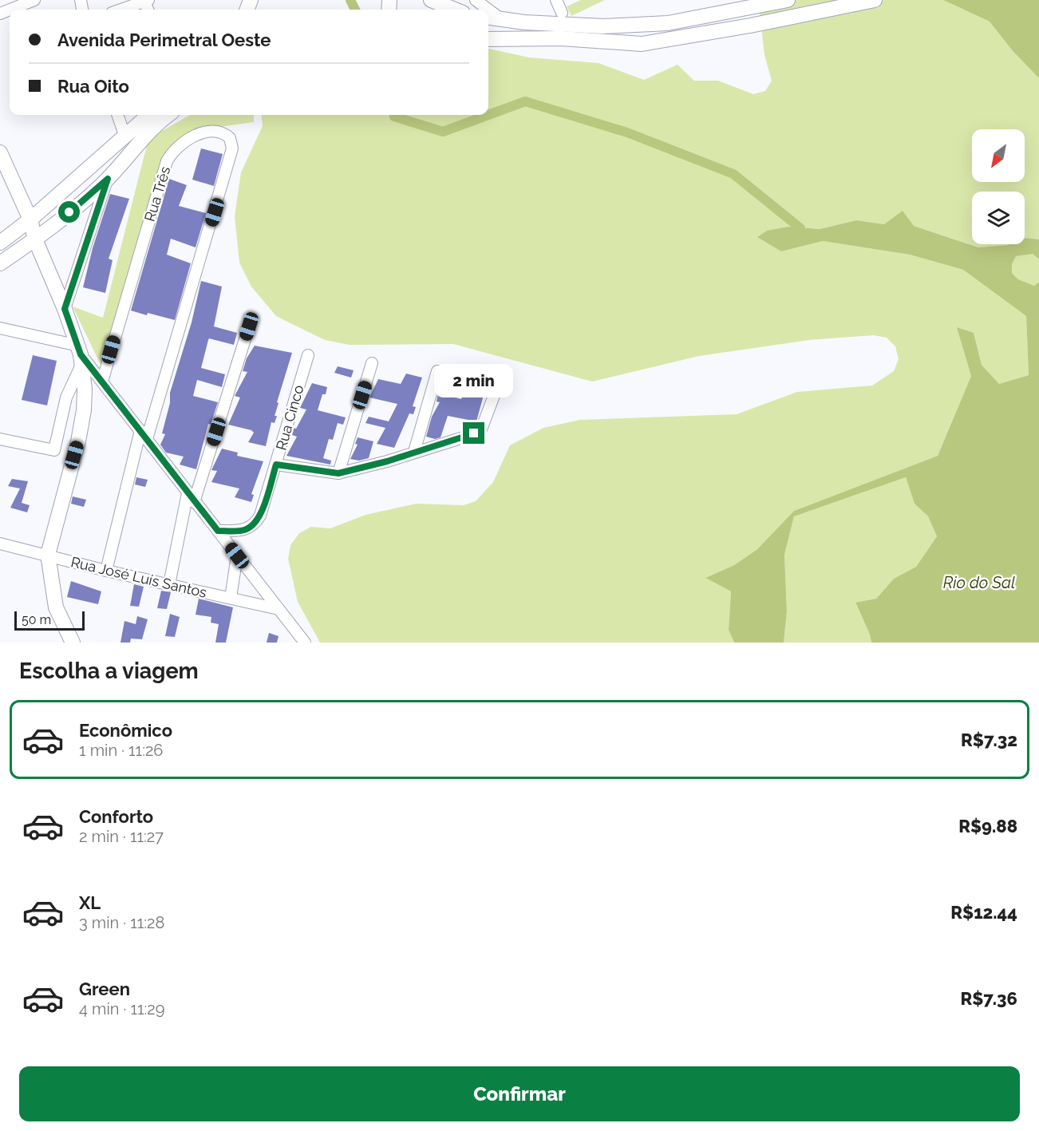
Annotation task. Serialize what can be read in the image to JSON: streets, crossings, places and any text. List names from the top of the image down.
{
  "streets": {
    "street": ["Rua Três", "Rua Cinco", "Rua José Luís Santos"]
  },
  "crossings": [
    ["Rua Três", "Rua José Luís Santos"]
  ],
  "water": ["Rio do Sal"],
  "scale_bar": "50 m",
  "north": "bottom left",
  "page": {
    "banner": ["Avenida Perimetral Oeste", "Rua Oito"],
    "bubble": "2 min",
    "scale": "50 m",
    "heading": "Escolha a viagem",
    "list": [
      {
        "name": "Econômico",
        "note": "1 min · 11:26",
        "value": "R$7.32"
      },
      {
        "name": "Conforto",
        "note": "2 min · 11:27",
        "value": "R$9.88"
      },
      {
        "name": "XL",
        "note": "3 min · 11:28",
        "value": "R$12.44"
      },
      {
        "name": "Green",
        "note": "4 min · 11:29",
        "value": "R$7.36"
      }
    ],
    "buttons": "Confirmar"
  }
}
